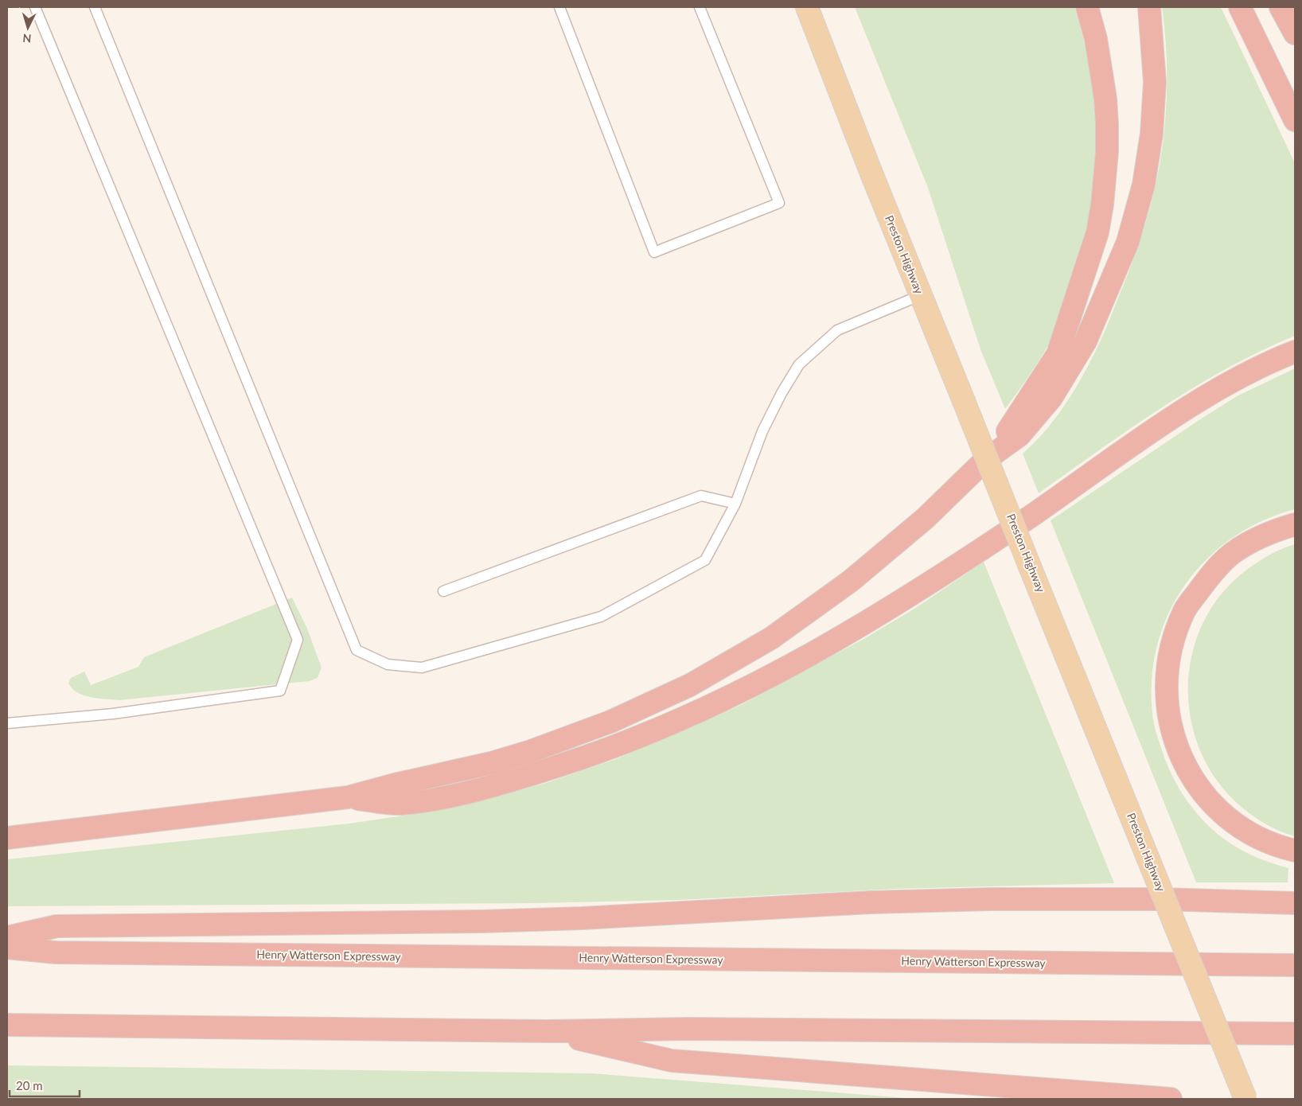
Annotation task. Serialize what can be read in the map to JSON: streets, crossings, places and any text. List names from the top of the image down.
{
  "streets": {
    "highway": ["Henry Watterson Expressway"],
    "main road": ["Preston Highway"]
  },
  "scale_bar": "20 m",
  "north": "bottom"
}
